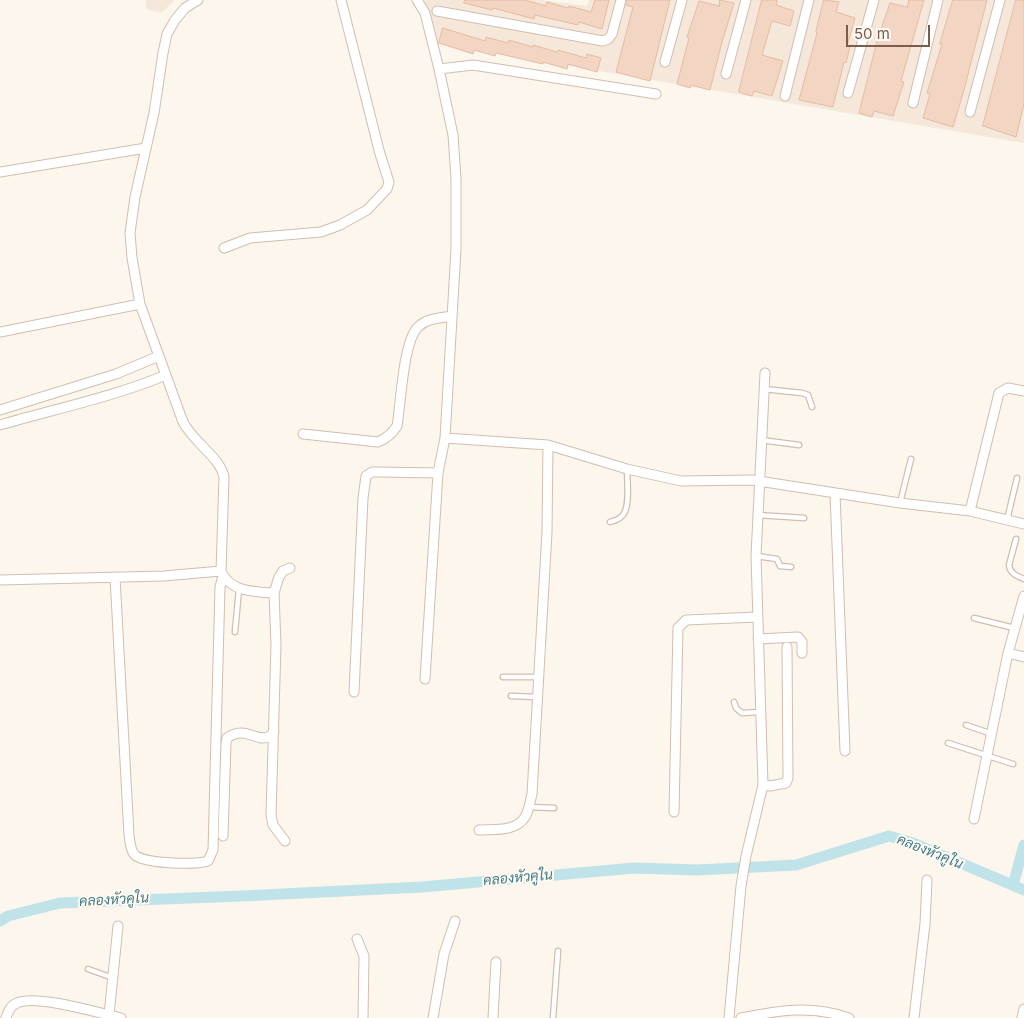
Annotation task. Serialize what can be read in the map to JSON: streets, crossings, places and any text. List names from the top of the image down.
{
  "water": ["คลองหัวคูใน"],
  "scale_bar": "50 m"
}
